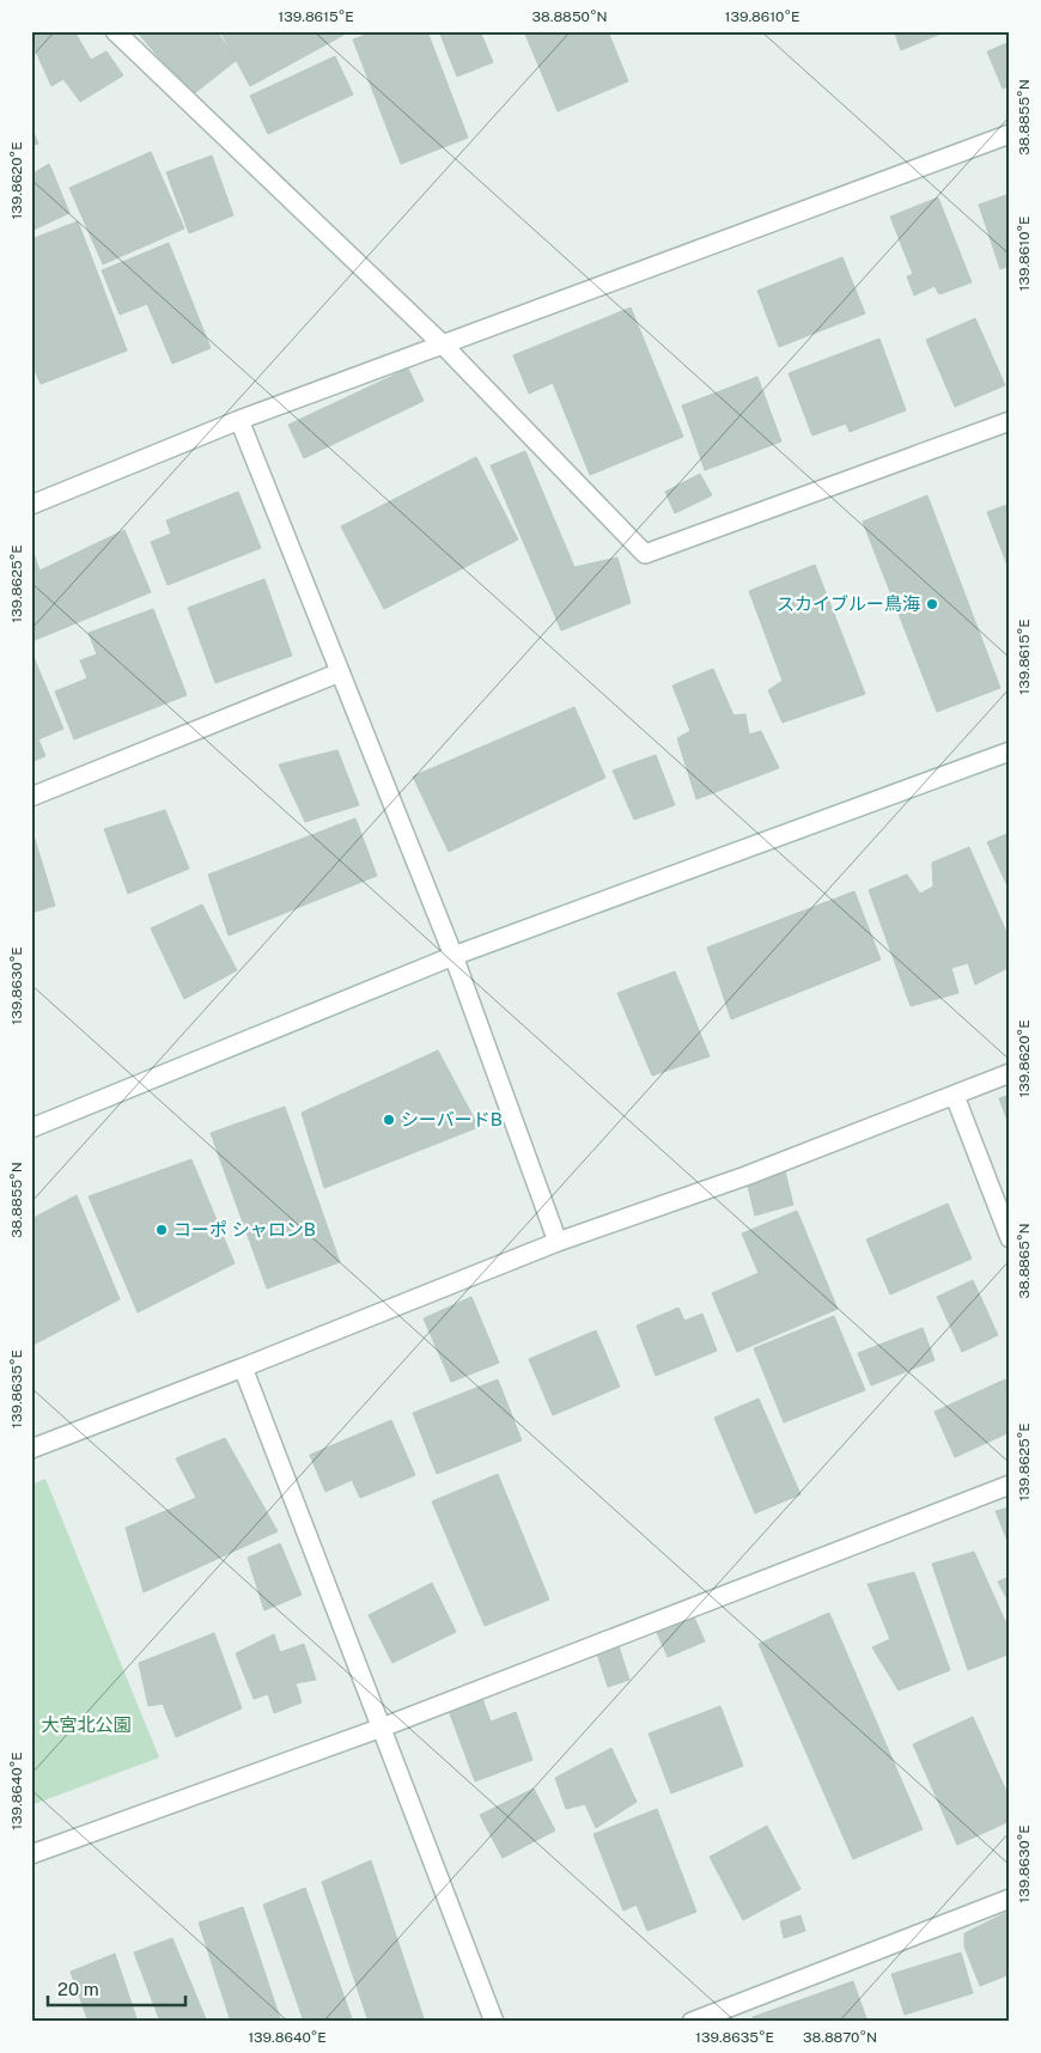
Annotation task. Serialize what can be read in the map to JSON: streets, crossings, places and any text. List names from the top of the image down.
{
  "parks": ["大宮北公園"],
  "places": ["スカイブルー鳥海", "シーバードB", "コーポ シャロンB"],
  "scale_bar": "20 m",
  "coordinates": [
    "139.8615°E",
    "38.8850°N",
    "139.8610°E",
    "38.8855°N",
    "139.8620°E",
    "139.8625°E",
    "139.8630°E",
    "38.8865°N",
    "139.8635°E",
    "139.8640°E",
    "38.8870°N"
  ]
}
